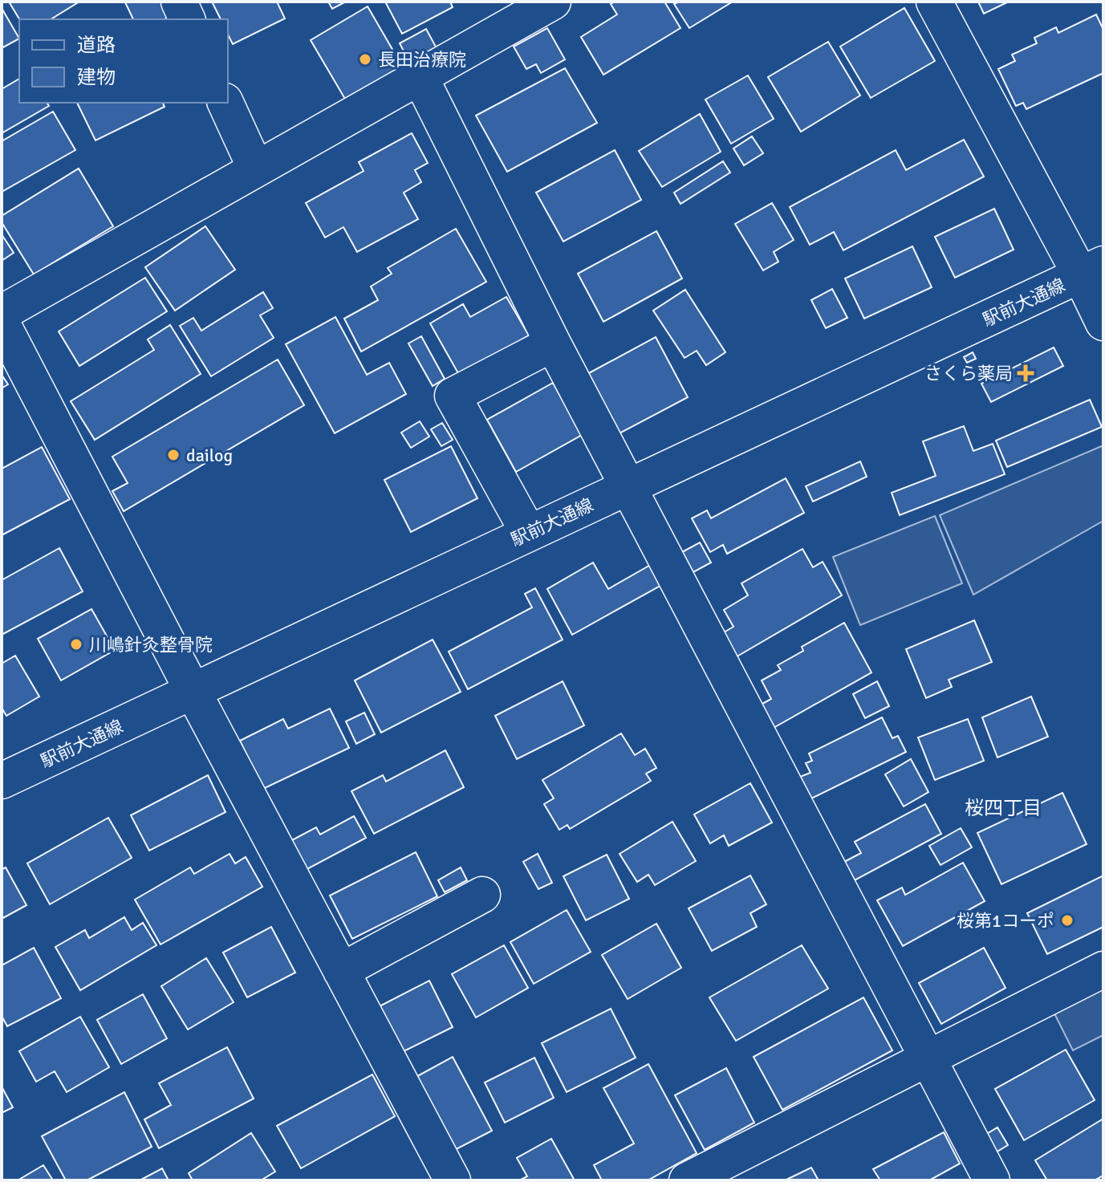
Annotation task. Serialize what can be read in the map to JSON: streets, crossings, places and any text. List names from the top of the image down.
{
  "streets": {
    "street": ["駅前大通線"]
  },
  "districts": ["桜四丁目"],
  "places": {
    "other": [
      "長田治療院",
      "dailog",
      "川嶋針灸整骨院",
      "桜第1コーポ"
    ],
    "health": ["さくら薬局"]
  },
  "legend": ["道路", "建物"]
}
